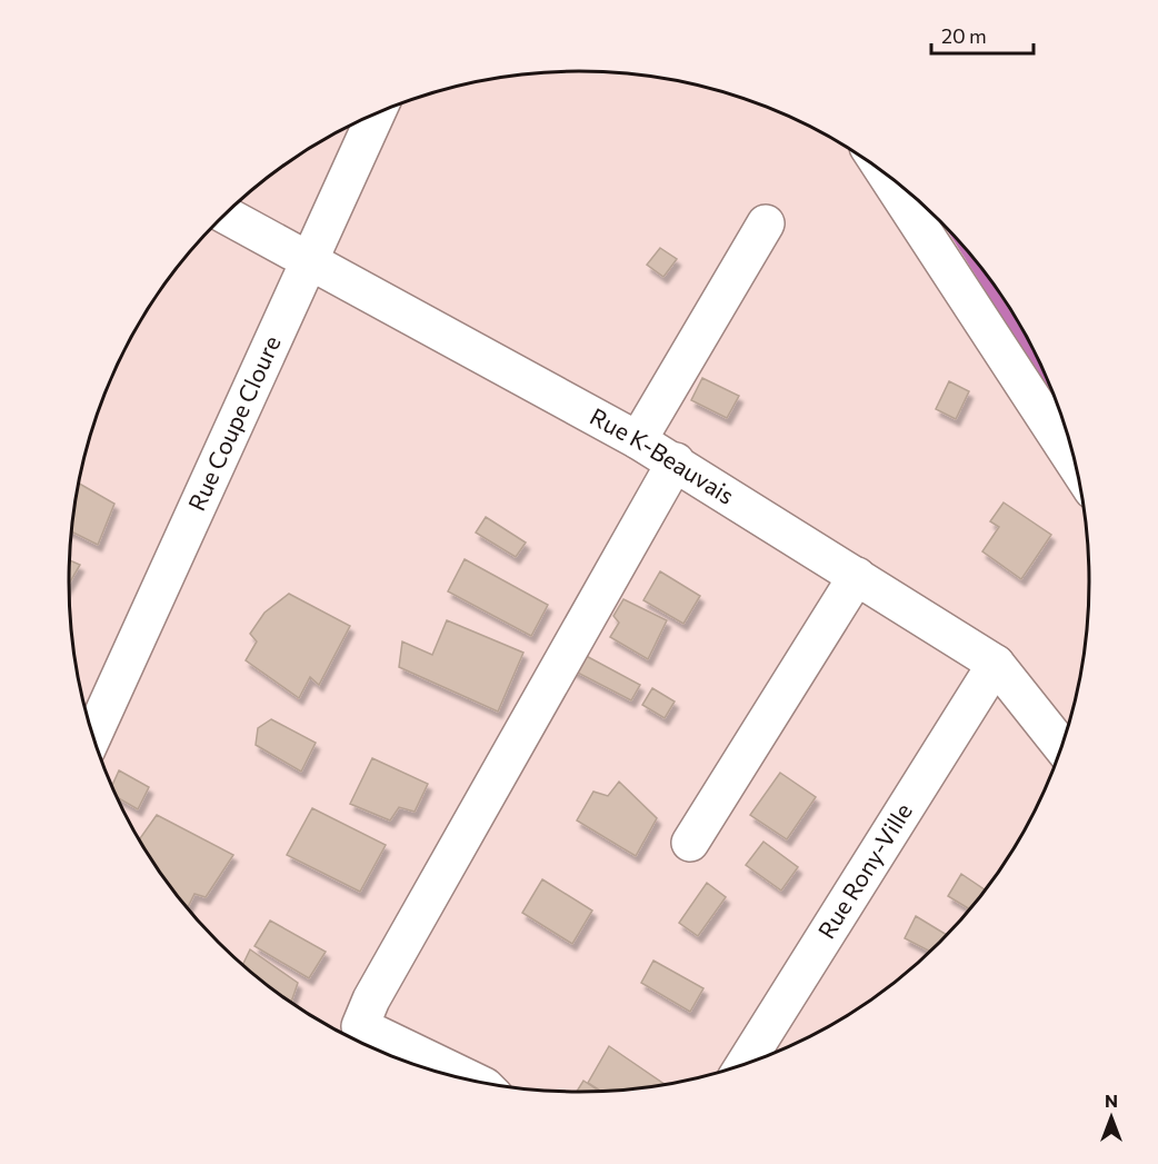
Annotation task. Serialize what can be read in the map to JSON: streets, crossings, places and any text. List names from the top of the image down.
{
  "streets": {
    "street": ["Rue Coupe Cloure", "Rue K-Beauvais", "Rue Rony-Ville"]
  },
  "crossings": [
    ["Rue Coupe Cloure", "Rue K-Beauvais"],
    ["Rue K-Beauvais", "Rue Rony-Ville"]
  ],
  "scale_bar": "20 m",
  "north": "top"
}
